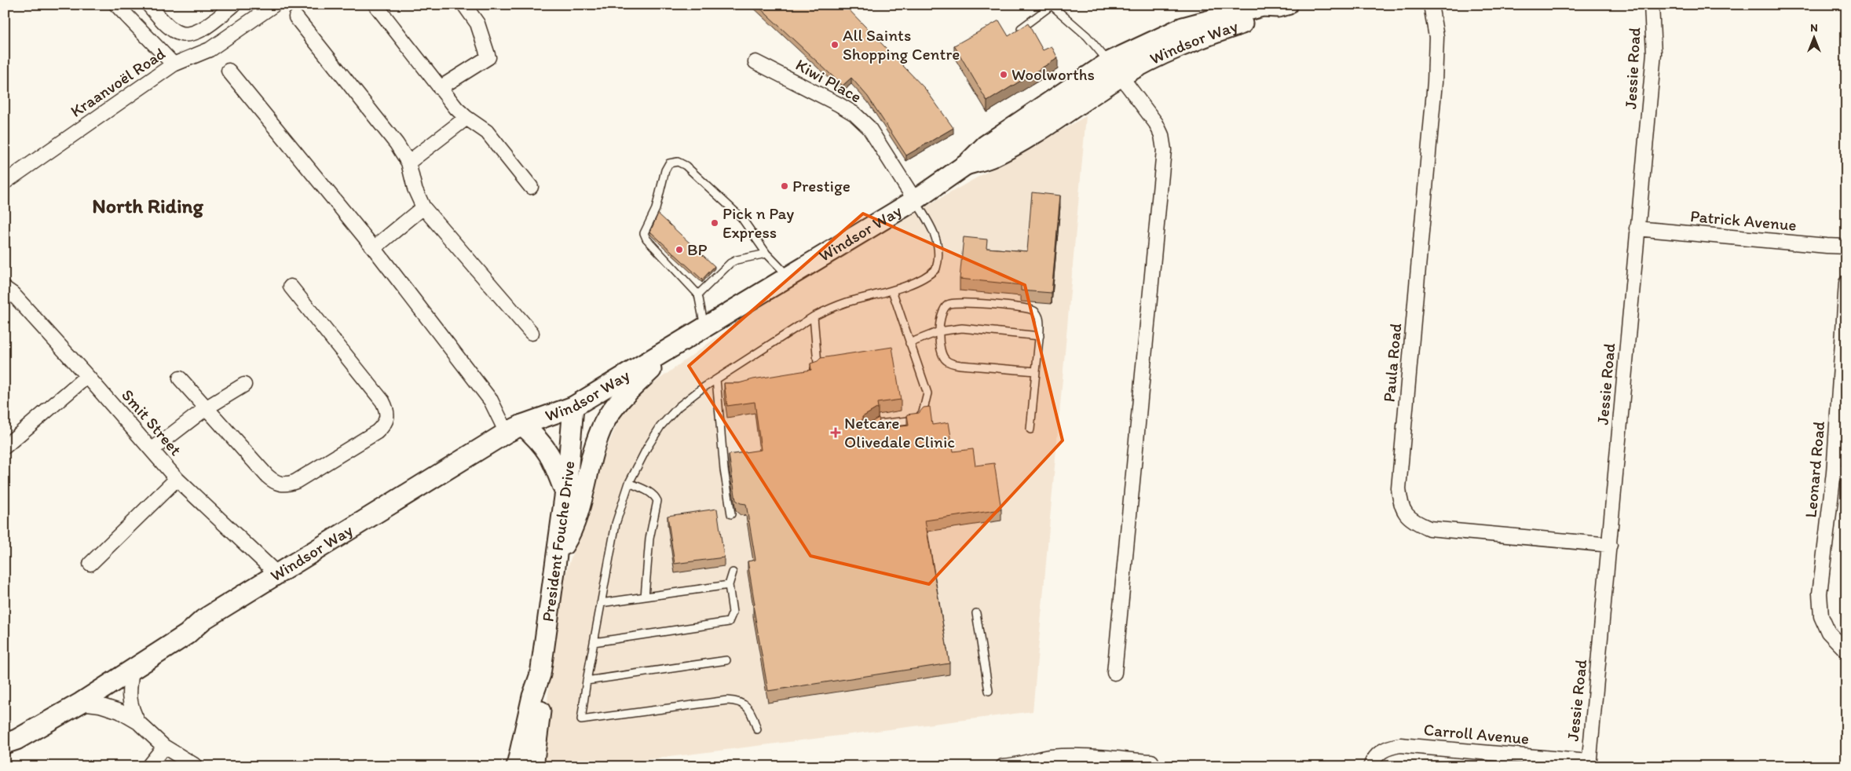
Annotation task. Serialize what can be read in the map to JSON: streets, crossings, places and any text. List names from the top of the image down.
{
  "streets": {
    "street": [
      "Windsor Way",
      "Jessie Road",
      "Kiwi Place",
      "Kraanvoël Road",
      "Patrick Avenue",
      "Paula Road",
      "Smit Street",
      "Leonard Road",
      "President Fouche Drive",
      "Carroll Avenue"
    ]
  },
  "crossings": [
    ["Windsor Way", "Kiwi Place"],
    ["Windsor Way", "Smit Street"],
    ["Windsor Way", "President Fouche Drive"],
    ["Jessie Road", "Patrick Avenue"],
    ["Jessie Road", "Paula Road"],
    ["Jessie Road", "Carroll Avenue"]
  ],
  "districts": ["North Riding"],
  "places": {
    "other": [
      "All Saints Shopping Centre",
      "Woolworths",
      "Prestige",
      "Pick n Pay Express",
      "BP"
    ],
    "health": ["Netcare Olivedale Clinic"]
  },
  "north": "top"
}
